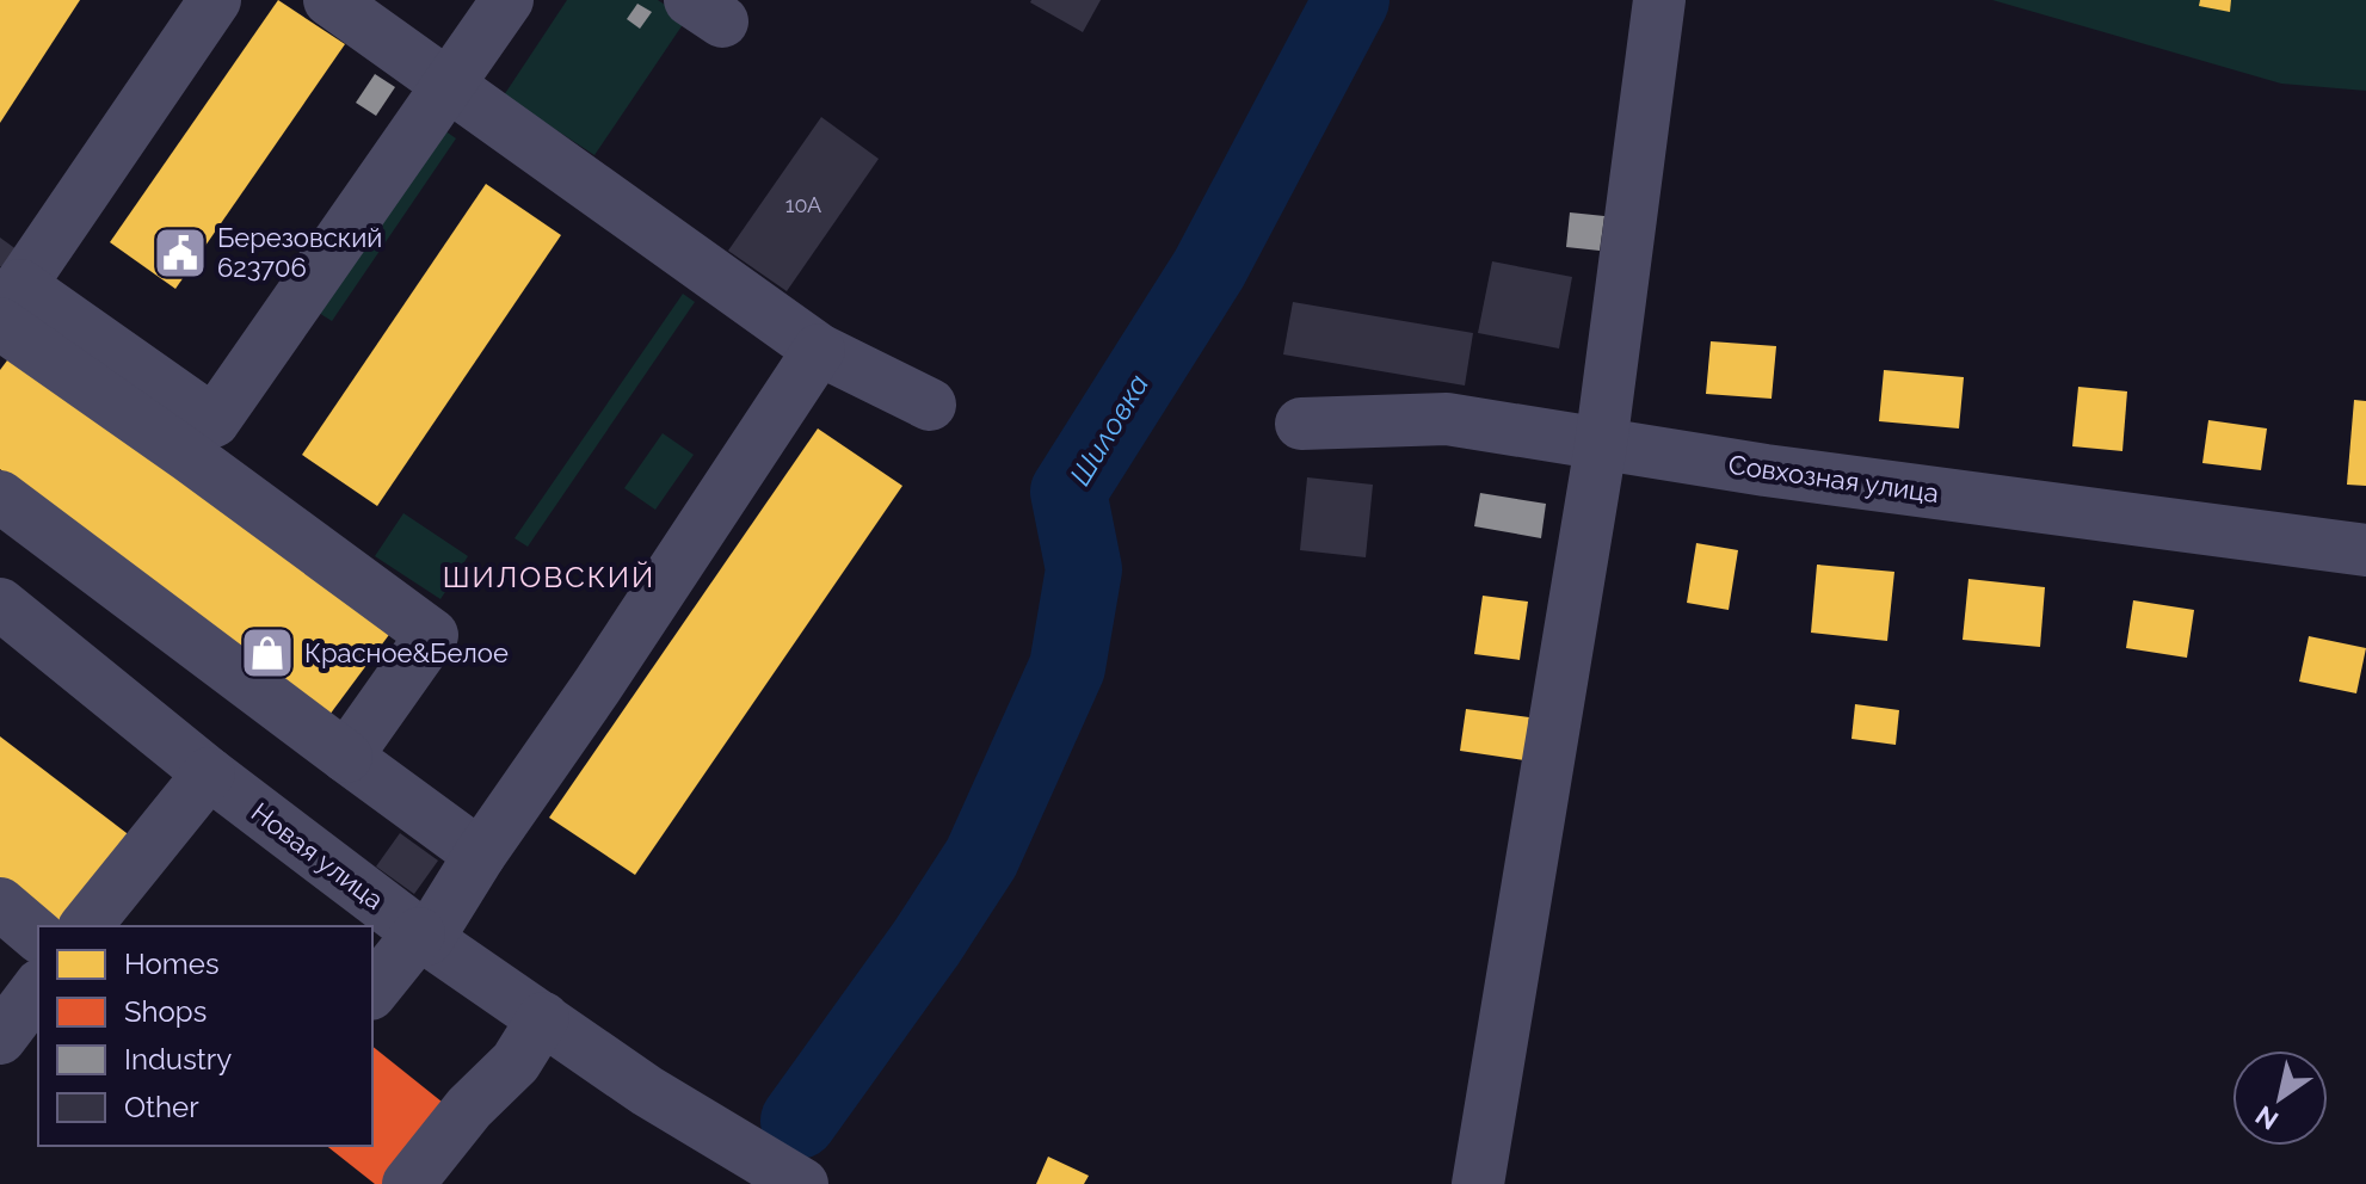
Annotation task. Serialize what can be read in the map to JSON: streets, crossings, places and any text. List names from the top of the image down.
{
  "streets": {
    "street": ["Совхозная улица", "Новая улица"]
  },
  "districts": ["ШИЛОВСКИЙ"],
  "water": ["Шиловка"],
  "places": {
    "public building": ["Березовский 623706"],
    "shop": ["Красное&Белое"]
  },
  "house_numbers": ["10А"],
  "legend": [
    "Homes",
    "Shops",
    "Industry",
    "Other"
  ],
  "north": "bottom left"
}
